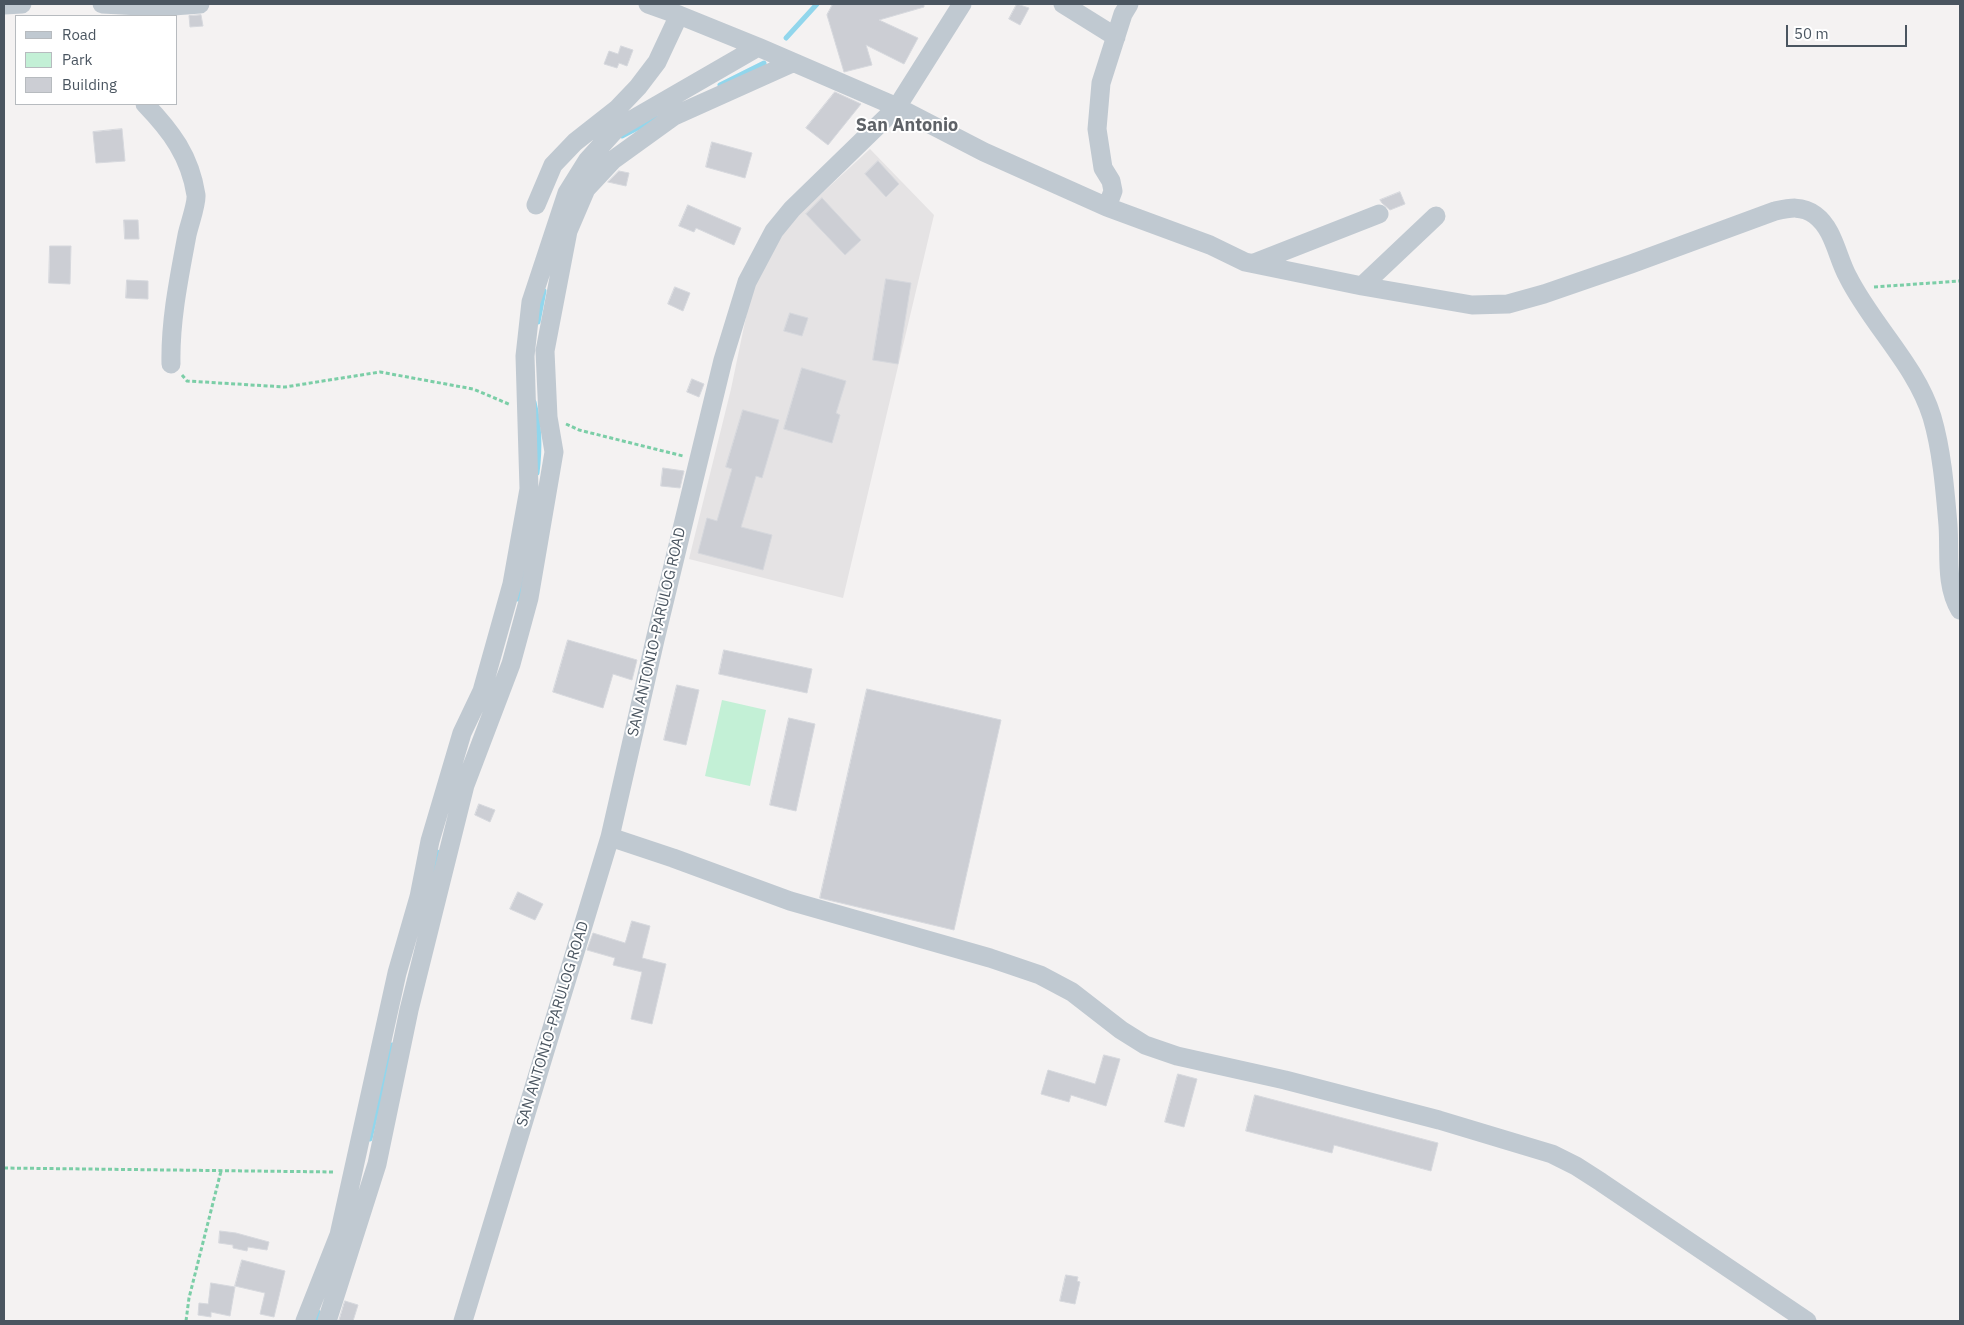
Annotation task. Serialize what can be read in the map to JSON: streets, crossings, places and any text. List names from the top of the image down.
{
  "streets": {
    "street": ["SAN ANTONIO-PARULOG ROAD"]
  },
  "districts": ["San Antonio"],
  "legend": ["Road", "Park", "Building"],
  "scale_bar": "50 m"
}
